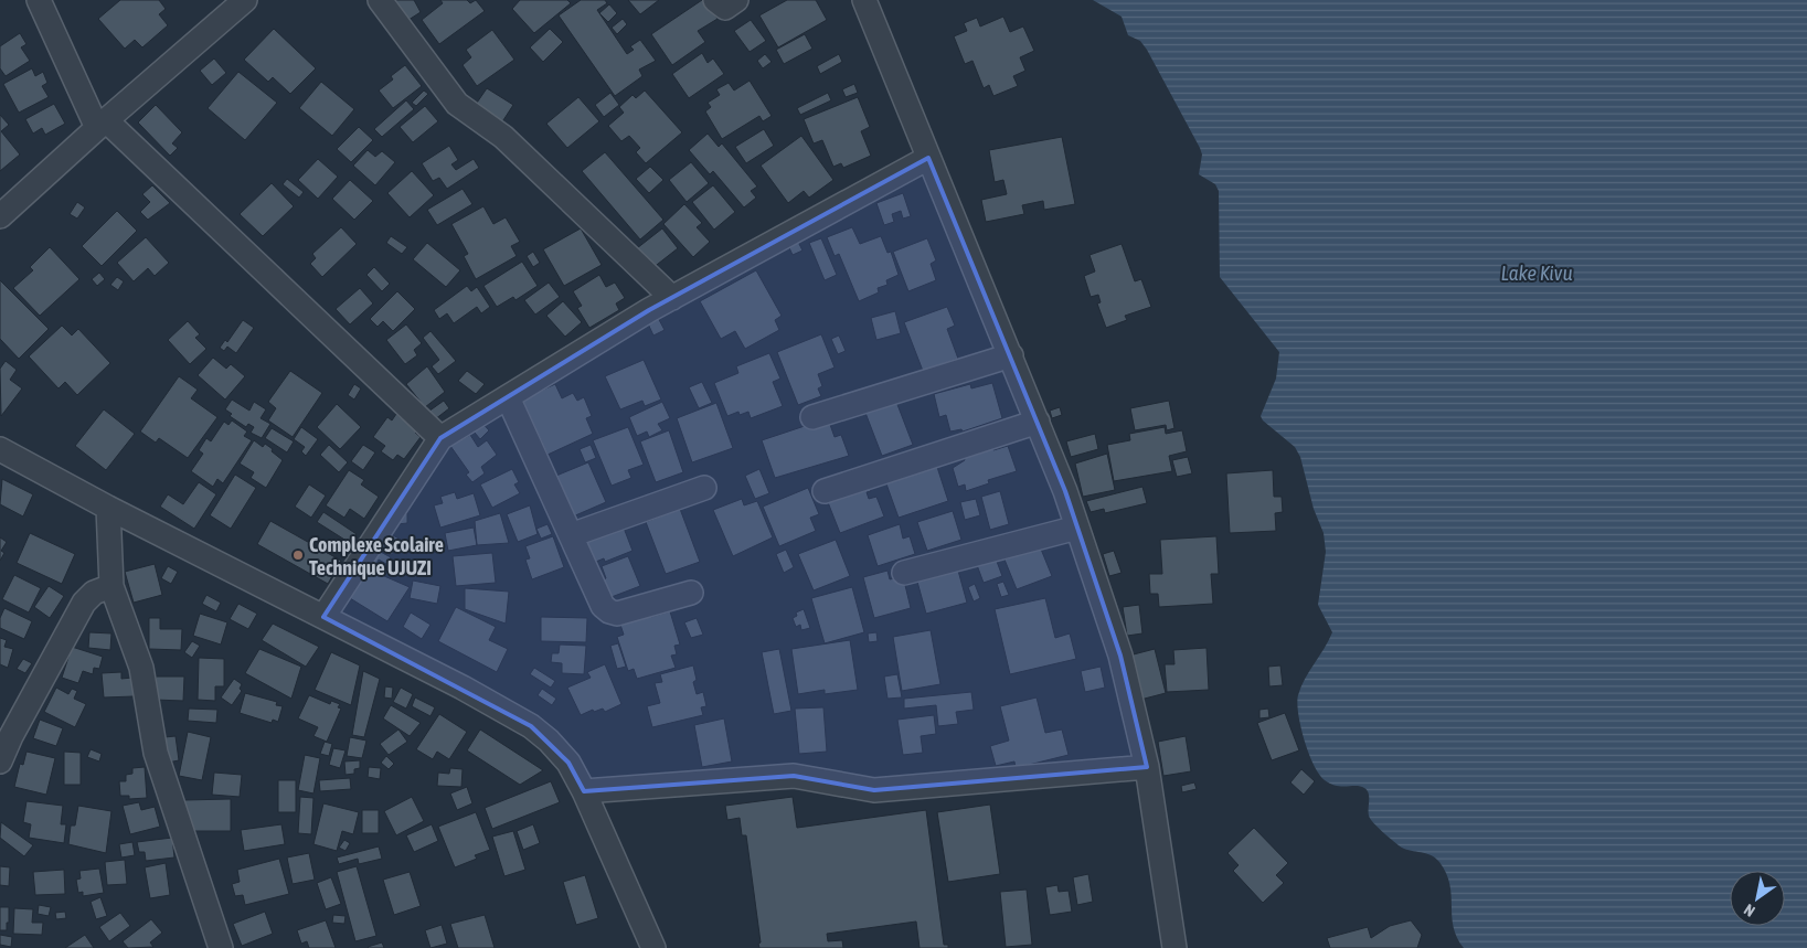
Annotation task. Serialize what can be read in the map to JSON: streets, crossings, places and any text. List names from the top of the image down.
{
  "water": ["Lake Kivu"],
  "places": ["Complexe Scolaire Technique UJUZI"],
  "north": "bottom left"
}
